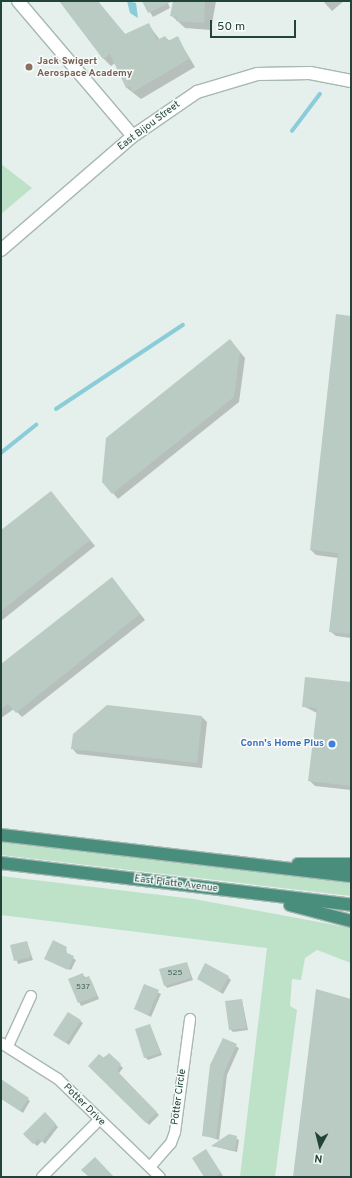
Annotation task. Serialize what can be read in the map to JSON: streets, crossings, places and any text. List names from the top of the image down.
{
  "streets": {
    "highway": ["East Platte Avenue"],
    "street": ["East Bijou Street", "Potter Circle", "Potter Drive"]
  },
  "crossings": [
    ["Potter Circle", "Potter Drive"]
  ],
  "places": ["Jack Swigert Aerospace Academy", "Conn's Home Plus"],
  "house_numbers": ["525", "537"],
  "scale_bar": "50 m",
  "north": "bottom"
}
